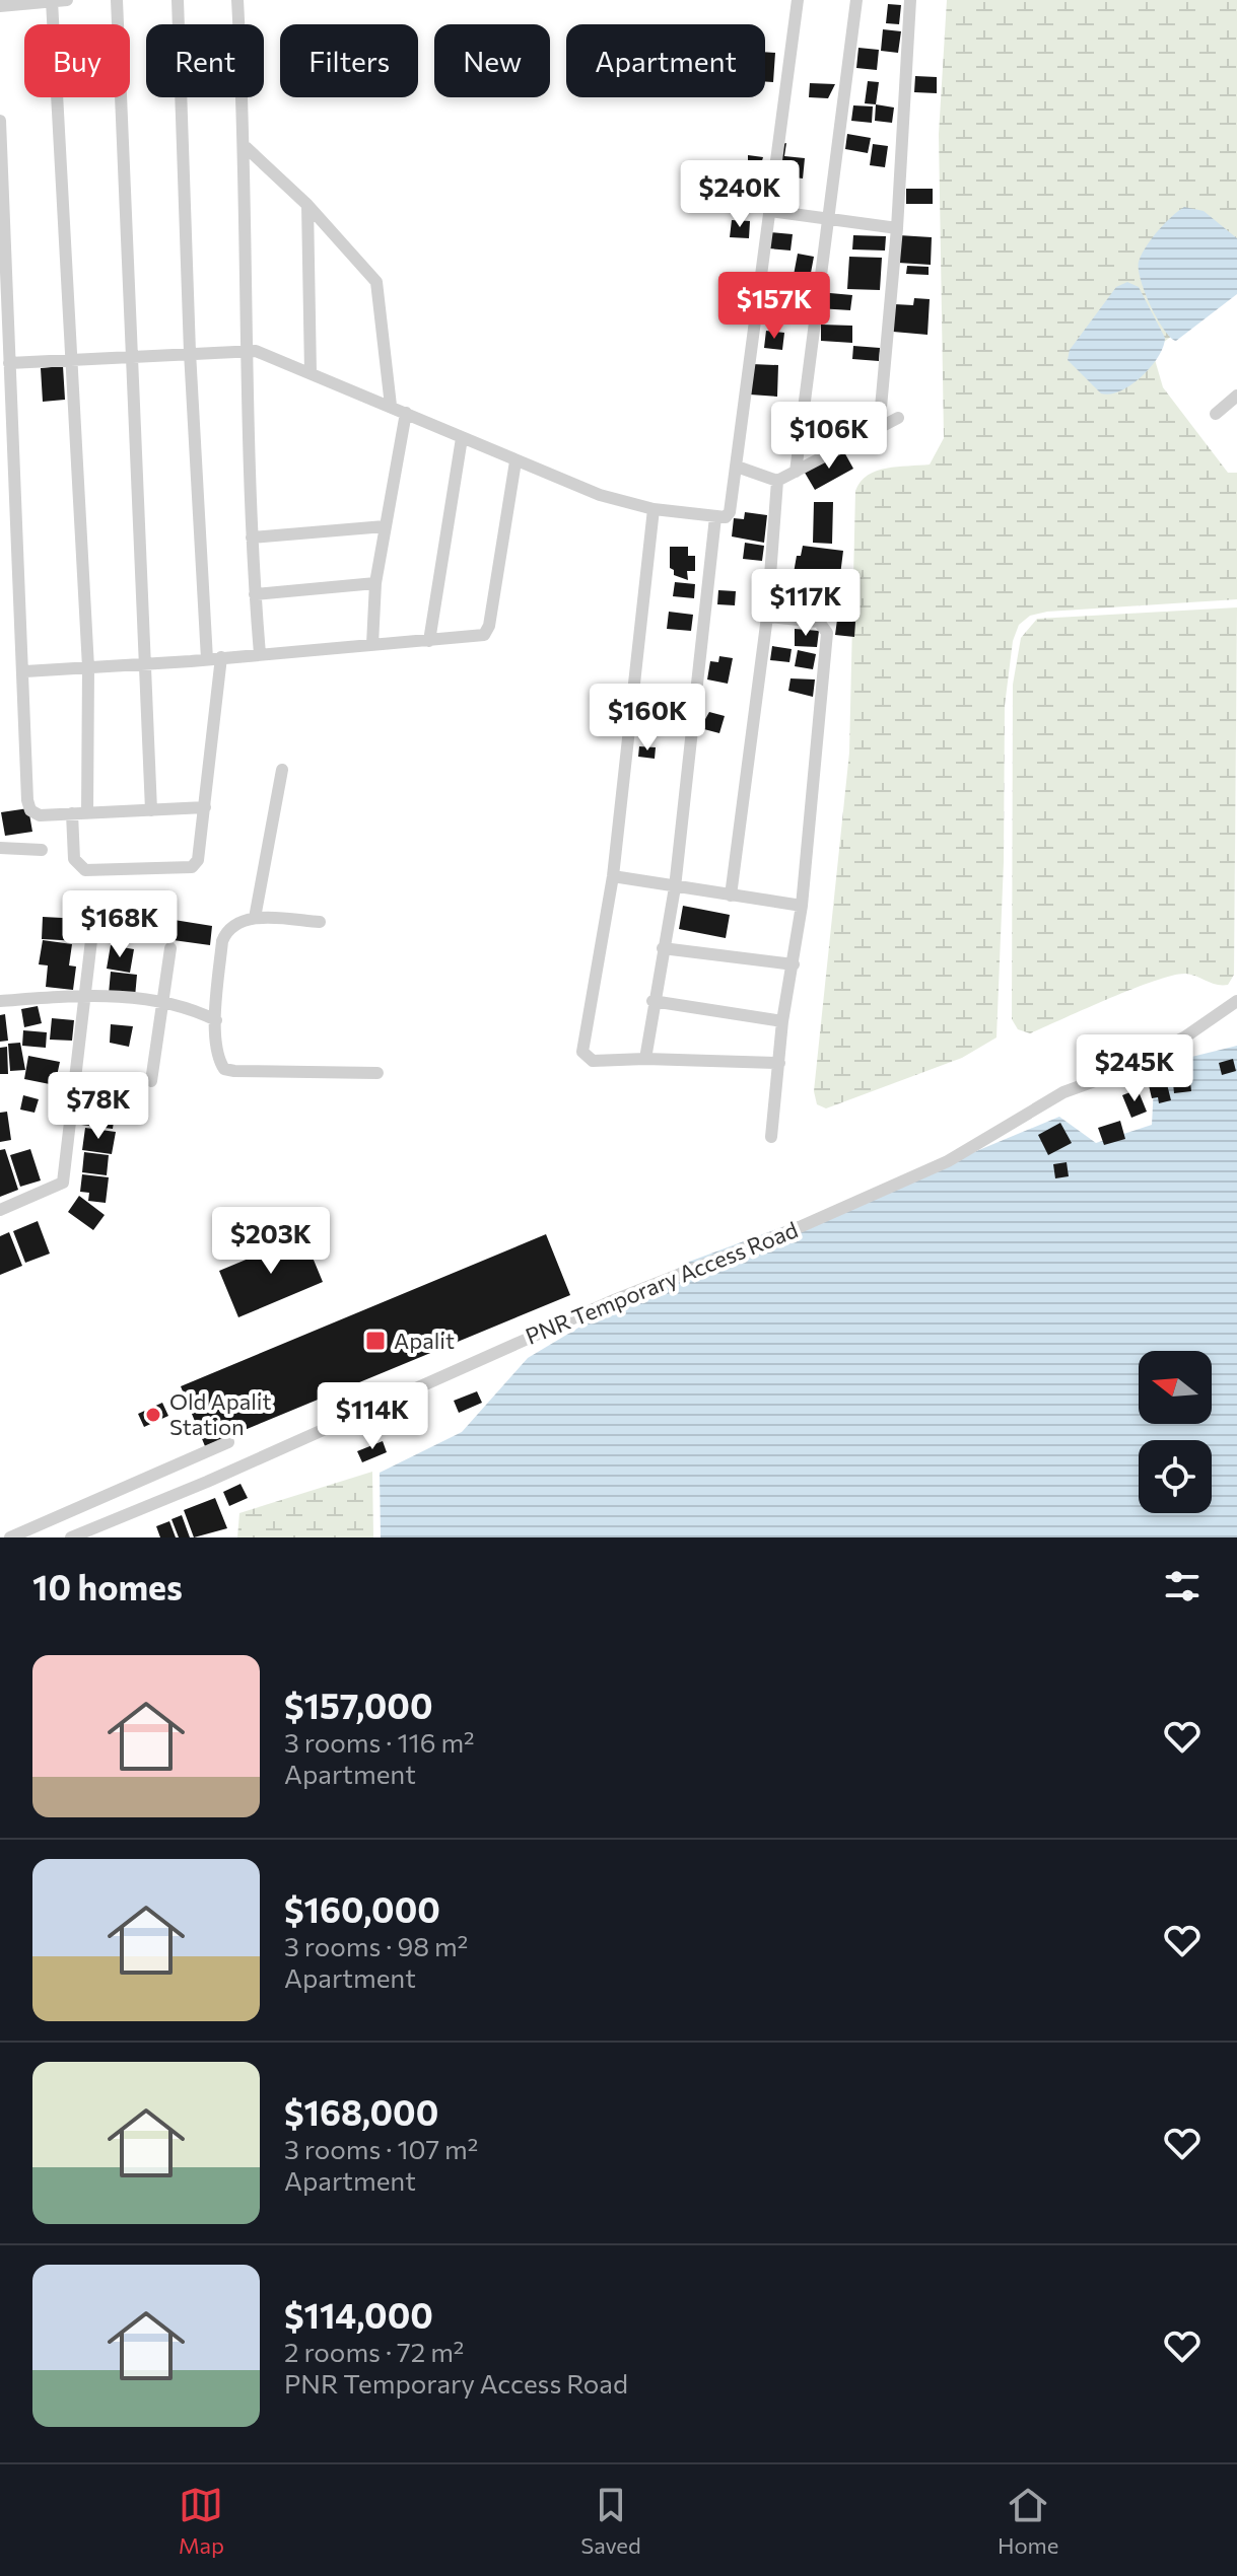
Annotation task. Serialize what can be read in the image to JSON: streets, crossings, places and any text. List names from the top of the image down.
{
  "streets": {
    "street": ["PNR Temporary Access Road"]
  },
  "places": {
    "transit": ["Apalit"],
    "other": ["Old Apalit Station"]
  },
  "north": "left",
  "page": {
    "chip": [
      "Buy",
      "Rent",
      "Filters",
      "New",
      "Apartment"
    ],
    "price": [
      "$240K",
      "$157K",
      "$106K",
      "$117K",
      "$160K",
      "$168K",
      "$245K",
      "$78K",
      "$203K",
      "$114K"
    ],
    "heading": "10 homes",
    "list": [
      {
        "name": "$157,000",
        "note": "3 rooms · 116 m² · Apartment"
      },
      {
        "name": "$160,000",
        "note": "3 rooms · 98 m² · Apartment"
      },
      {
        "name": "$168,000",
        "note": "3 rooms · 107 m² · Apartment"
      },
      {
        "name": "$114,000",
        "note": "2 rooms · 72 m² · PNR Temporary Access Road"
      }
    ],
    "tabs": ["Map", "Saved", "Home"]
  }
}
